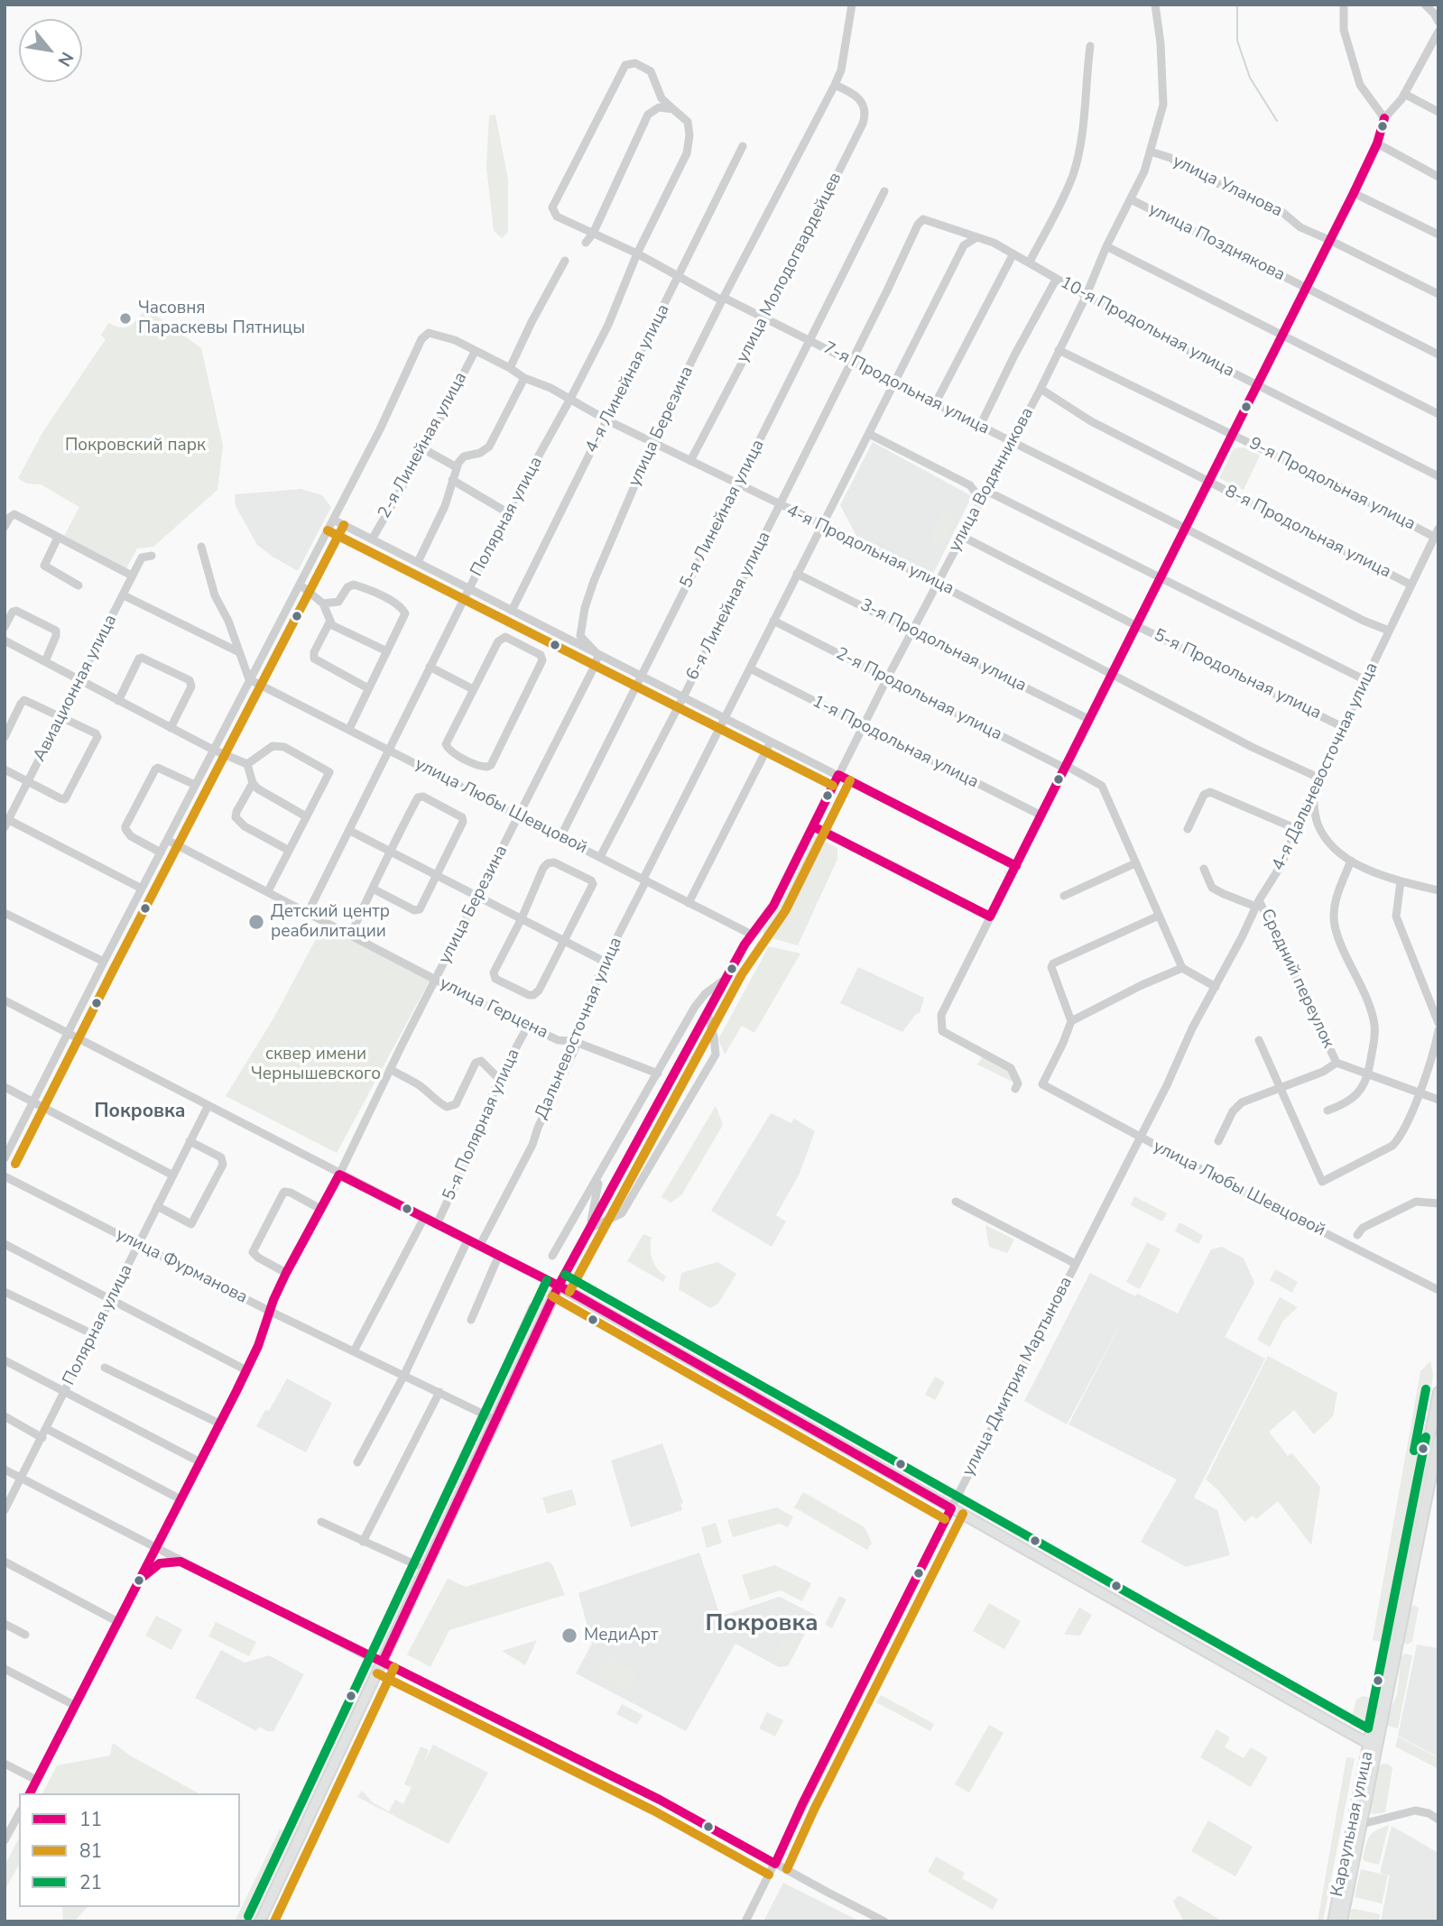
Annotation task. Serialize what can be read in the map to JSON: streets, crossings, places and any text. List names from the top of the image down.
{
  "streets": {
    "main road": ["Караульная улица"],
    "street": [
      "улица Уланова",
      "улица Позднякова",
      "улица Молодогвардейцев",
      "10-я Продольная улица",
      "4-я Линейная улица",
      "7-я Продольная улица",
      "улица Березина",
      "2-я Линейная улица",
      "улица Водянникова",
      "9-я Продольная улица",
      "5-я Линейная улица",
      "Полярная улица",
      "8-я Продольная улица",
      "4-я Продольная улица",
      "6-я Линейная улица",
      "3-я Продольная улица",
      "5-я Продольная улица",
      "Авиационная улица",
      "2-я Продольная улица",
      "1-я Продольная улица",
      "4-я Дальневосточная улица",
      "улица Любы Шевцовой",
      "Средний переулок",
      "улица Герцена",
      "Дальневосточная улица",
      "5-я Полярная улица",
      "улица Фурманова",
      "улица Дмитрия Мартынова"
    ]
  },
  "crossings": [
    ["улица Уланова", "улица Водянникова"],
    ["улица Позднякова", "улица Водянникова"],
    ["улица Молодогвардейцев", "7-я Продольная улица"],
    ["улица Молодогвардейцев", "улица Березина"],
    ["улица Молодогвардейцев", "4-я Продольная улица"],
    ["10-я Продольная улица", "улица Водянникова"],
    ["10-я Продольная улица", "6-я Линейная улица"],
    ["10-я Продольная улица", "Дальневосточная улица"],
    ["4-я Линейная улица", "7-я Продольная улица"],
    ["4-я Линейная улица", "4-я Продольная улица"],
    ["7-я Продольная улица", "улица Березина"],
    ["7-я Продольная улица", "улица Водянникова"],
    ["7-я Продольная улица", "5-я Линейная улица"],
    ["7-я Продольная улица", "Полярная улица"],
    ["7-я Продольная улица", "6-я Линейная улица"],
    ["7-я Продольная улица", "4-я Дальневосточная улица"],
    ["7-я Продольная улица", "Дальневосточная улица"],
    ["улица Березина", "4-я Продольная улица"],
    ["улица Березина", "улица Любы Шевцовой"],
    ["улица Березина", "улица Герцена"],
    ["улица Березина", "улица Фурманова"],
    ["2-я Линейная улица", "4-я Продольная улица"],
    ["улица Водянникова", "9-я Продольная улица"],
    ["улица Водянникова", "8-я Продольная улица"],
    ["улица Водянникова", "4-я Продольная улица"],
    ["улица Водянникова", "3-я Продольная улица"],
    ["улица Водянникова", "5-я Продольная улица"],
    ["улица Водянникова", "2-я Продольная улица"],
    ["улица Водянникова", "1-я Продольная улица"],
    ["улица Водянникова", "улица Любы Шевцовой"],
    ["9-я Продольная улица", "4-я Дальневосточная улица"],
    ["5-я Линейная улица", "4-я Продольная улица"],
    ["5-я Линейная улица", "улица Любы Шевцовой"],
    ["Полярная улица", "4-я Продольная улица"],
    ["Полярная улица", "улица Любы Шевцовой"],
    ["Полярная улица", "улица Герцена"],
    ["Полярная улица", "улица Фурманова"],
    ["8-я Продольная улица", "4-я Дальневосточная улица"],
    ["4-я Продольная улица", "6-я Линейная улица"],
    ["4-я Продольная улица", "4-я Дальневосточная улица"],
    ["4-я Продольная улица", "Дальневосточная улица"],
    ["6-я Линейная улица", "улица Любы Шевцовой"],
    ["3-я Продольная улица", "Дальневосточная улица"],
    ["5-я Продольная улица", "4-я Дальневосточная улица"],
    ["2-я Продольная улица", "Дальневосточная улица"],
    ["1-я Продольная улица", "Дальневосточная улица"],
    ["4-я Дальневосточная улица", "улица Любы Шевцовой"],
    ["4-я Дальневосточная улица", "Средний переулок"],
    ["4-я Дальневосточная улица", "улица Дмитрия Мартынова"],
    ["улица Любы Шевцовой", "Дальневосточная улица"],
    ["улица Любы Шевцовой", "улица Дмитрия Мартынова"],
    ["улица Герцена", "Дальневосточная улица"],
    ["улица Герцена", "5-я Полярная улица"]
  ],
  "districts": ["Покровка", "Покровка"],
  "parks": ["Покровский парк", "сквер имени Чернышевского"],
  "places": ["Часовня Параскевы Пятницы", "Детский центр реабилитации", "МедиАрт"],
  "lines": ["transit line 11", "transit line 81", "transit line 21"],
  "legend": ["11", "81", "21"],
  "north": "bottom right"
}
